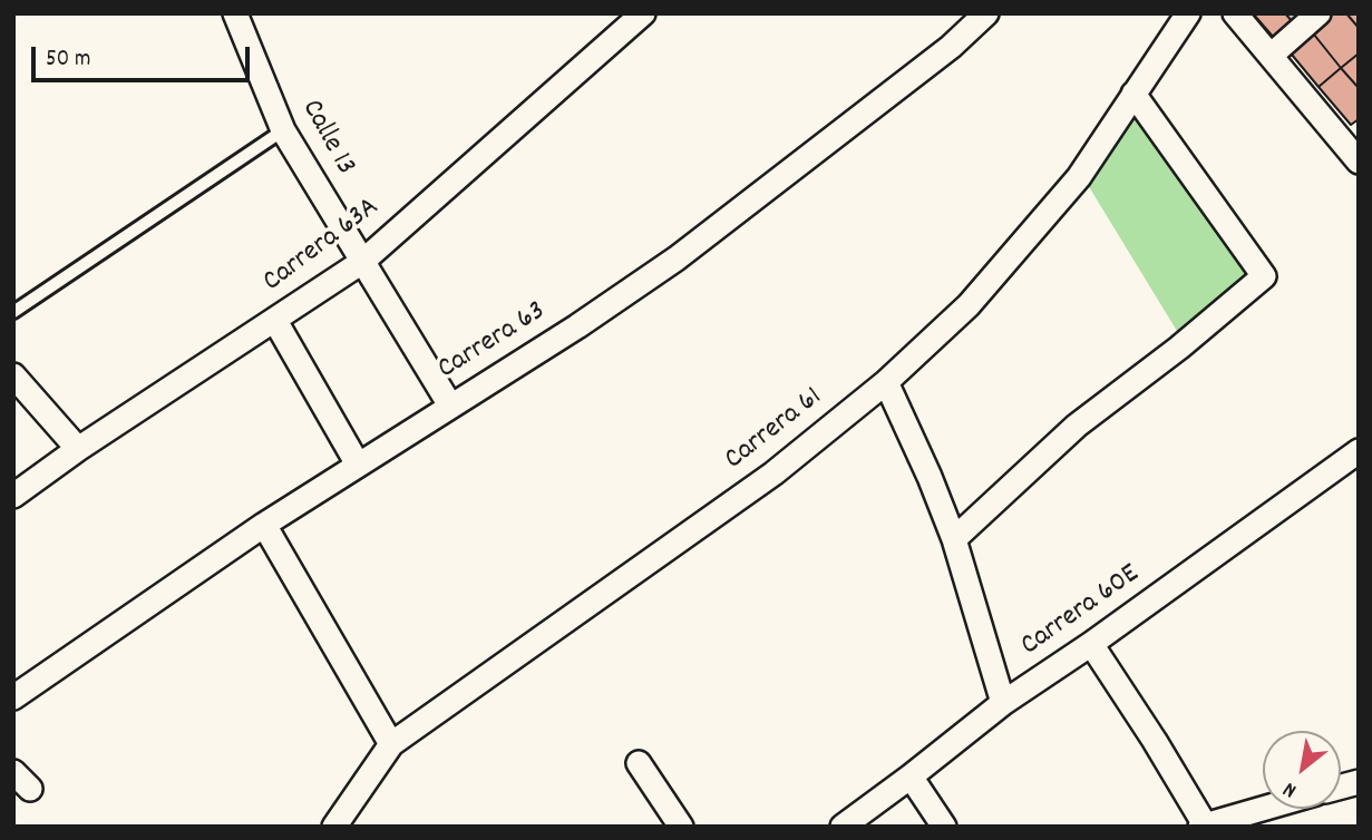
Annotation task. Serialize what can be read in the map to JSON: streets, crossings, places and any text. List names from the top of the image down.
{
  "streets": {
    "street": [
      "Calle 13",
      "Carrera 63A",
      "Carrera 63",
      "Carrera 61",
      "Carrera 60E"
    ]
  },
  "crossings": [
    ["Calle 13", "Carrera 63A"],
    ["Calle 13", "Carrera 63"]
  ],
  "scale_bar": "50 m",
  "north": "bottom left"
}
